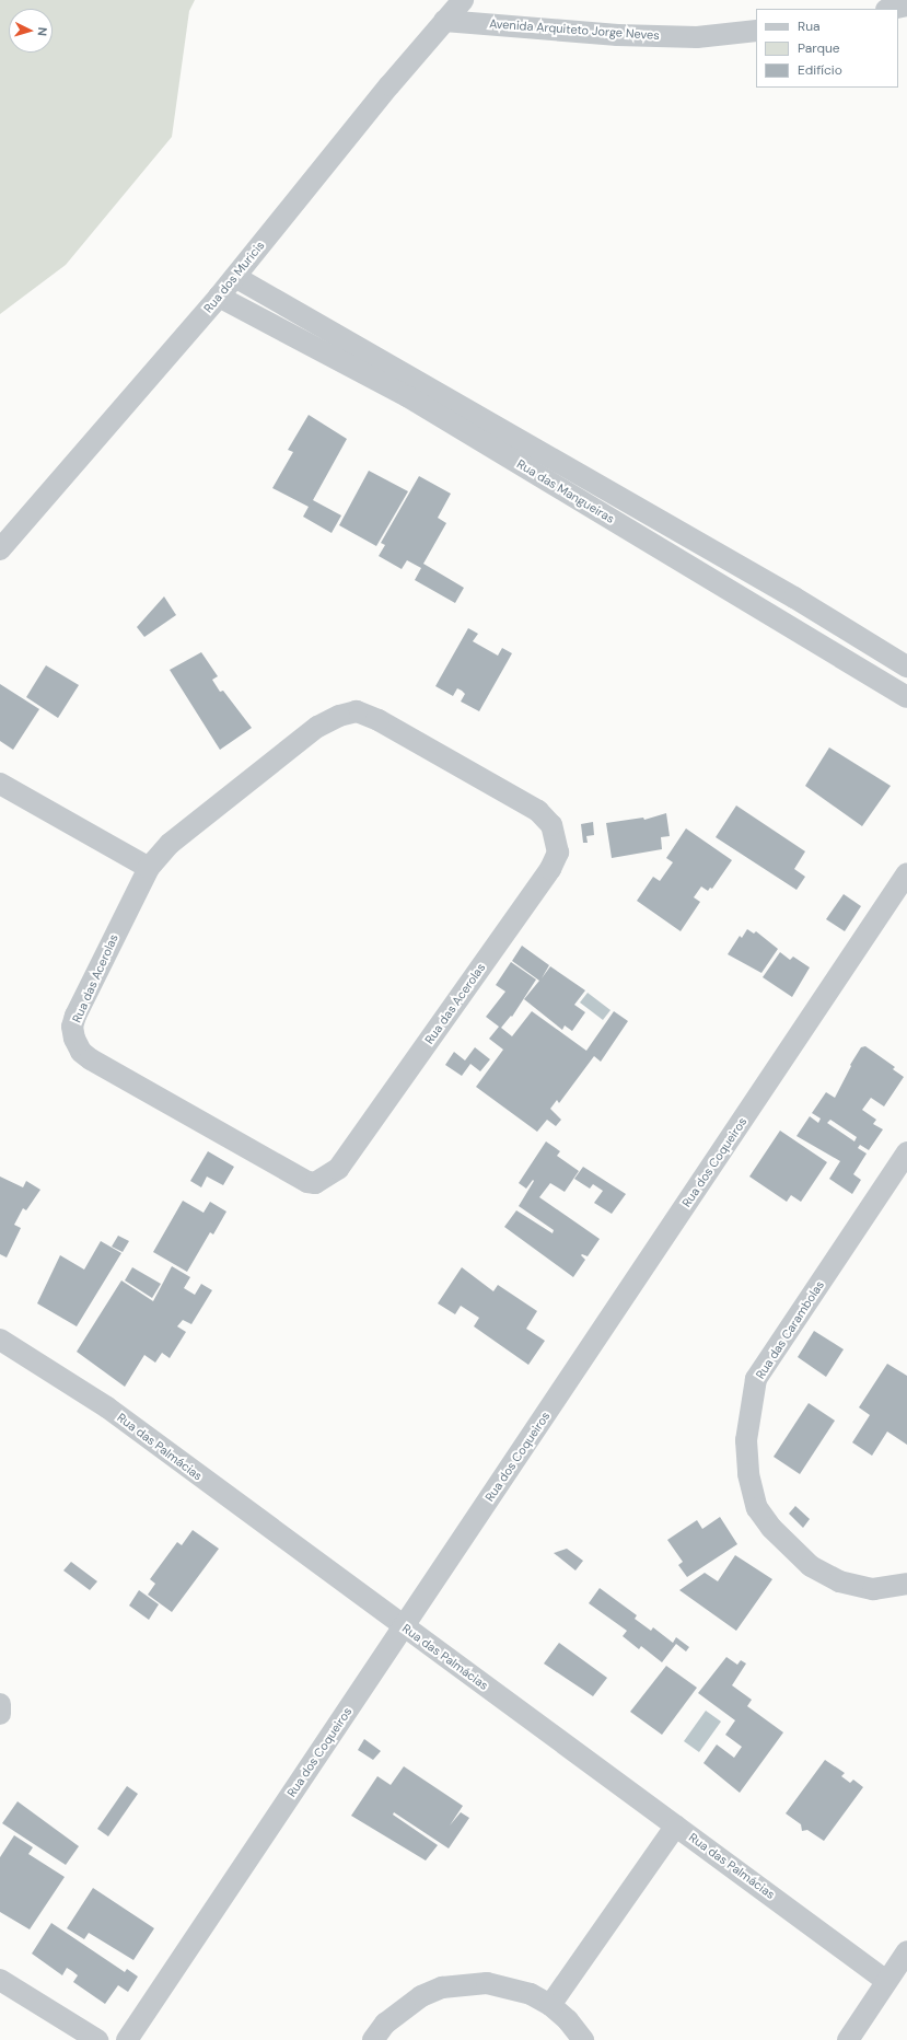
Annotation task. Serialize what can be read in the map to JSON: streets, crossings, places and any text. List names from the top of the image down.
{
  "streets": {
    "street": [
      "Avenida Arquiteto Jorge Neves",
      "Rua dos Muricis",
      "Rua das Mangueiras",
      "Rua das Acerolas",
      "Rua dos Coqueiros",
      "Rua das Carambolas",
      "Rua das Palmácias"
    ]
  },
  "crossings": [
    ["Avenida Arquiteto Jorge Neves", "Rua dos Muricis"],
    ["Rua dos Muricis", "Rua das Mangueiras"],
    ["Rua dos Coqueiros", "Rua das Palmácias"]
  ],
  "legend": ["Rua", "Parque", "Edifício"],
  "north": "right"
}
